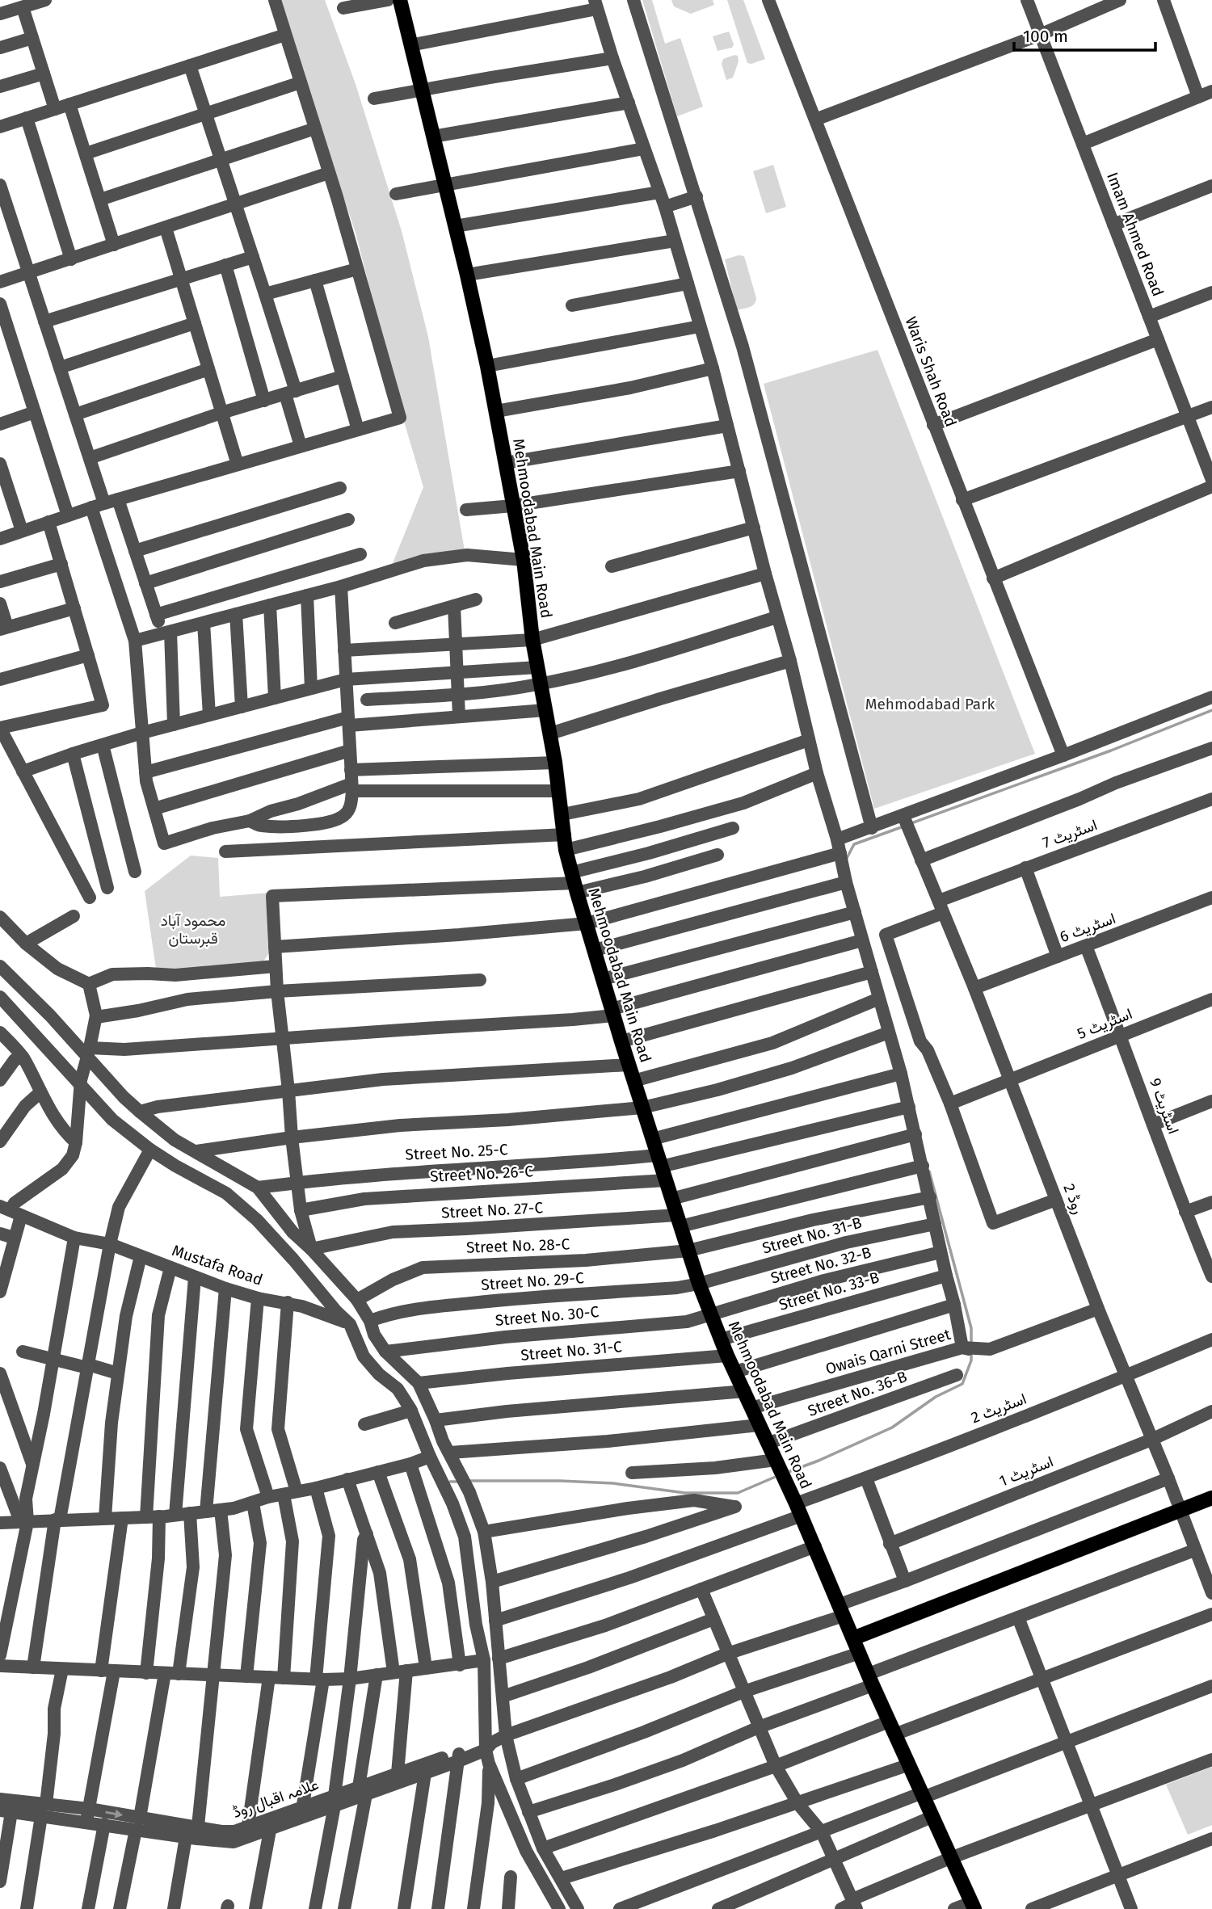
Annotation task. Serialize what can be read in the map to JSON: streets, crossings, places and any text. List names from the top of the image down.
{
  "streets": {
    "main road": ["Mehmoodabad Main Road"],
    "street": [
      "Imam Ahmed Road",
      "Waris Shah Road",
      "اسٹریٹ 7",
      "اسٹریٹ 6",
      "اسٹریٹ 5",
      "اسٹریٹ 9",
      "Street No. 25-C",
      "Street No. 26-C",
      "روڈ 2",
      "Street No. 27-C",
      "Street No. 31-B",
      "Street No. 28-C",
      "Mustafa Road",
      "Street No. 32-B",
      "Street No. 29-C",
      "Street No. 33-B",
      "Street No. 30-C",
      "Street No. 31-C",
      "Owais Qarni Street",
      "Street No. 36-B",
      "اسٹریٹ 2",
      "اسٹریٹ 1",
      "علامہ اقبال روڈ"
    ]
  },
  "crossings": [
    ["Mehmoodabad Main Road", "Street No. 25-C"],
    ["Mehmoodabad Main Road", "Street No. 26-C"],
    ["Mehmoodabad Main Road", "Street No. 27-C"],
    ["Mehmoodabad Main Road", "Street No. 31-B"],
    ["Mehmoodabad Main Road", "Street No. 28-C"],
    ["Mehmoodabad Main Road", "Street No. 32-B"],
    ["Mehmoodabad Main Road", "Street No. 29-C"],
    ["Mehmoodabad Main Road", "Street No. 33-B"],
    ["Mehmoodabad Main Road", "Street No. 30-C"],
    ["Mehmoodabad Main Road", "Street No. 31-C"],
    ["Mehmoodabad Main Road", "Owais Qarni Street"],
    ["Mehmoodabad Main Road", "Street No. 36-B"],
    ["Mehmoodabad Main Road", "اسٹریٹ 2"],
    ["Mehmoodabad Main Road", "علامہ اقبال روڈ"],
    ["اسٹریٹ 7", "اسٹریٹ 5"],
    ["اسٹریٹ 7", "روڈ 2"],
    ["اسٹریٹ 6", "اسٹریٹ 9"],
    ["اسٹریٹ 6", "روڈ 2"],
    ["اسٹریٹ 5", "اسٹریٹ 9"],
    ["اسٹریٹ 5", "روڈ 2"],
    ["Street No. 25-C", "Street No. 26-C"],
    ["روڈ 2", "Owais Qarni Street"],
    ["روڈ 2", "اسٹریٹ 2"],
    ["روڈ 2", "اسٹریٹ 1"],
    ["روڈ 2", "علامہ اقبال روڈ"],
    ["Street No. 31-B", "Street No. 29-C"],
    ["Street No. 32-B", "Street No. 30-C"]
  ],
  "parks": ["Mehmodabad Park", "محمود آباد قبرستان"],
  "scale_bar": "100 m"
}
